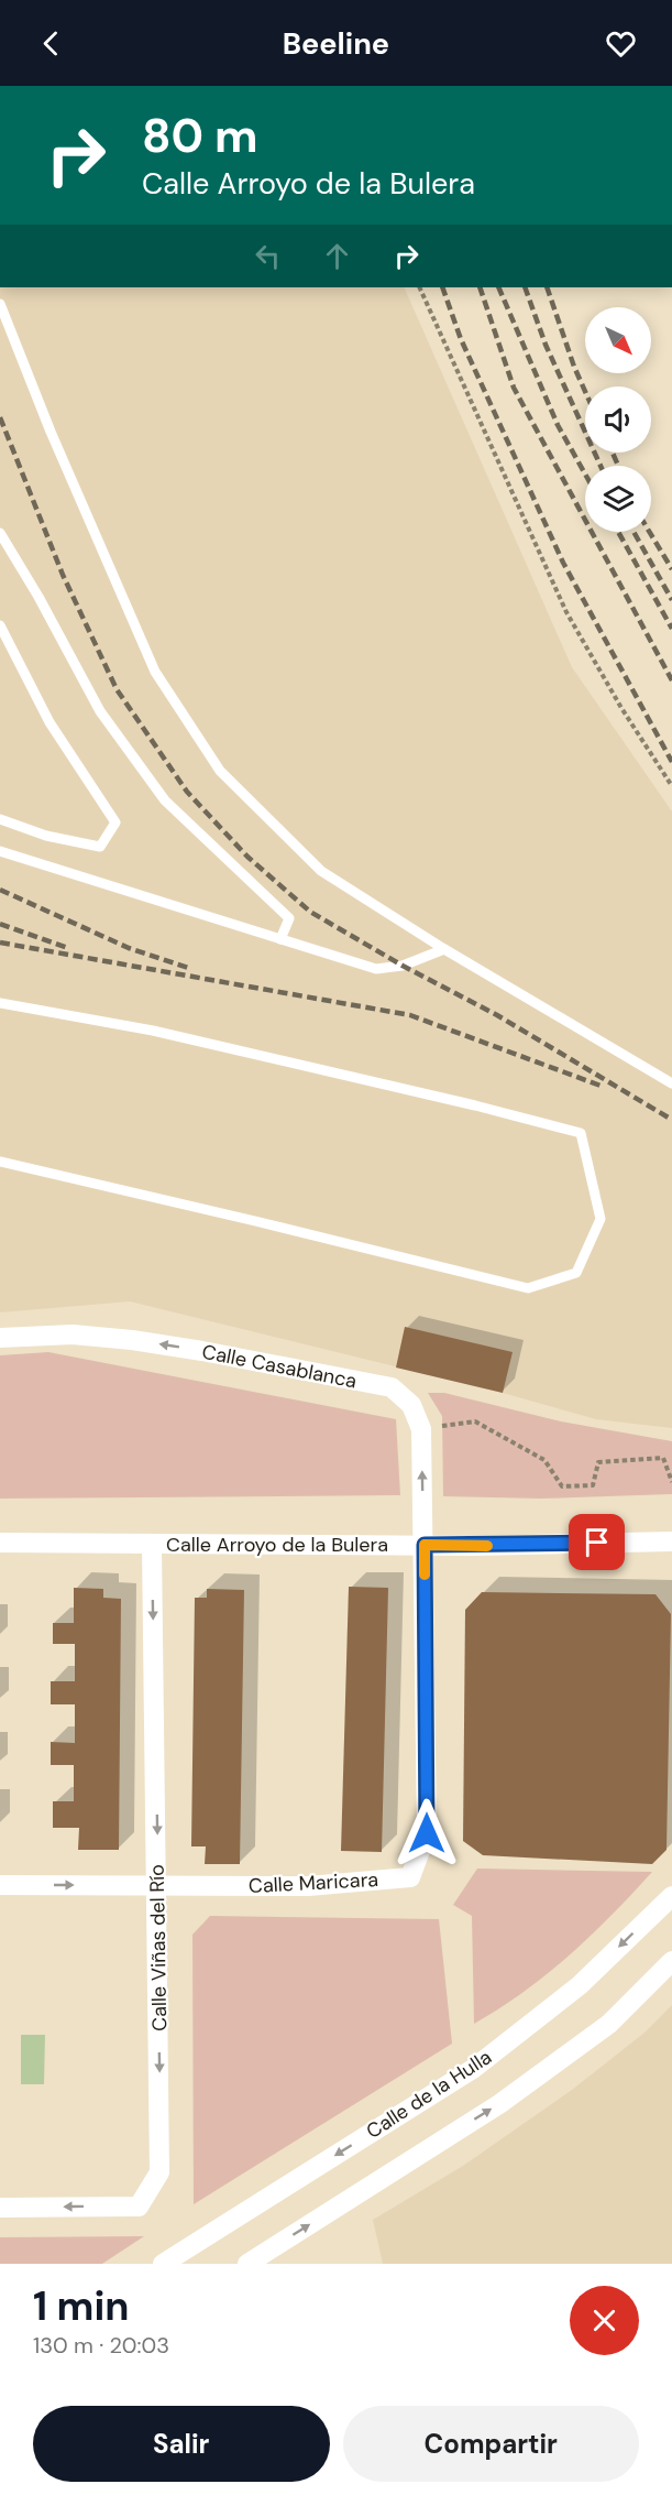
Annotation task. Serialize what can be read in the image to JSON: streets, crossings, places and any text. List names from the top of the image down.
{
  "streets": {
    "street": [
      "Calle Casablanca",
      "Calle Arroyo de la Bulera",
      "Calle Maricara",
      "Calle Viñas del Río",
      "Calle de la Hulla"
    ]
  },
  "crossings": [
    ["Calle Casablanca", "Calle Arroyo de la Bulera"],
    ["Calle Casablanca", "Calle Maricara"],
    ["Calle Arroyo de la Bulera", "Calle Maricara"],
    ["Calle Arroyo de la Bulera", "Calle Viñas del Río"],
    ["Calle Maricara", "Calle Viñas del Río"]
  ],
  "one_way": ["Calle Casablanca", "Calle Viñas del Río"],
  "north": "bottom right",
  "page": {
    "header": "Beeline",
    "turn": ["80 m", "Calle Arroyo de la Bulera"],
    "heading": ["1 min", "130 m · 20:03"],
    "buttons": ["Salir", "Compartir"]
  }
}
